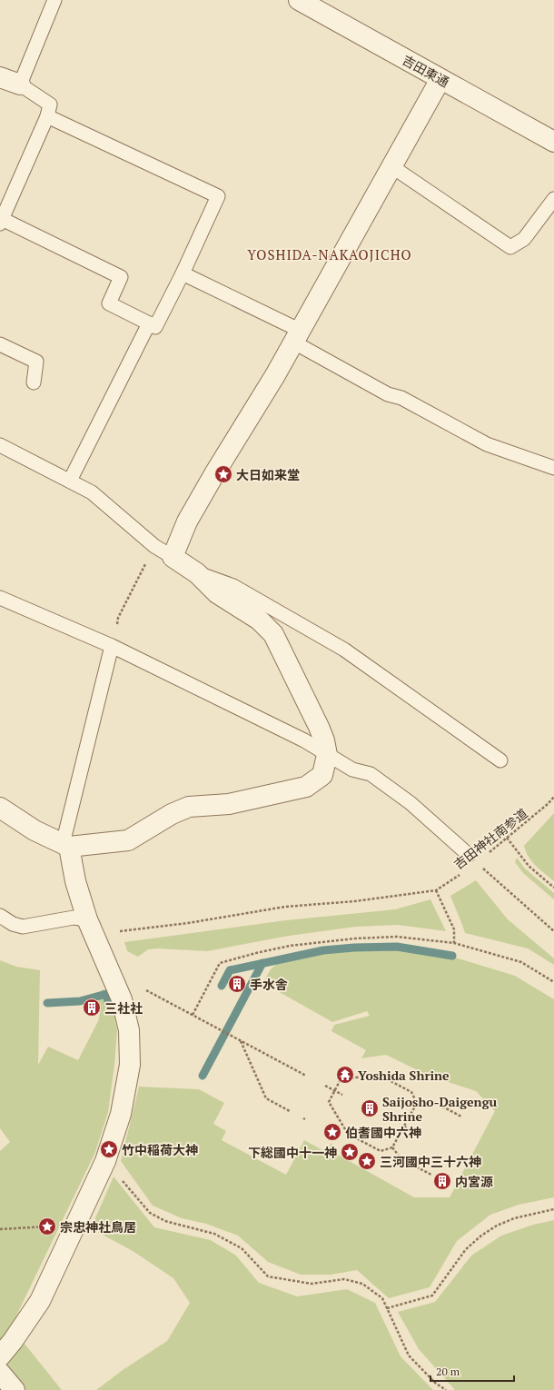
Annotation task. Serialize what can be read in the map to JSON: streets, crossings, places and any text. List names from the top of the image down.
{
  "streets": {
    "street": ["吉田東通"],
    "path": ["吉田神社南参道"]
  },
  "districts": ["YOSHIDA-NAKAOJICHO"],
  "places": {
    "place": [
      "大日如来堂",
      "伯耆國中六神",
      "竹中稲荷大神",
      "下総國中十一神",
      "三河國中三十六神",
      "宗忠神社鳥居"
    ],
    "building": [
      "手水舎",
      "三社社",
      "Saijosho-Daigengu Shrine",
      "内宮源"
    ],
    "temple": ["Yoshida Shrine"]
  },
  "scale_bar": "20 m"
}
